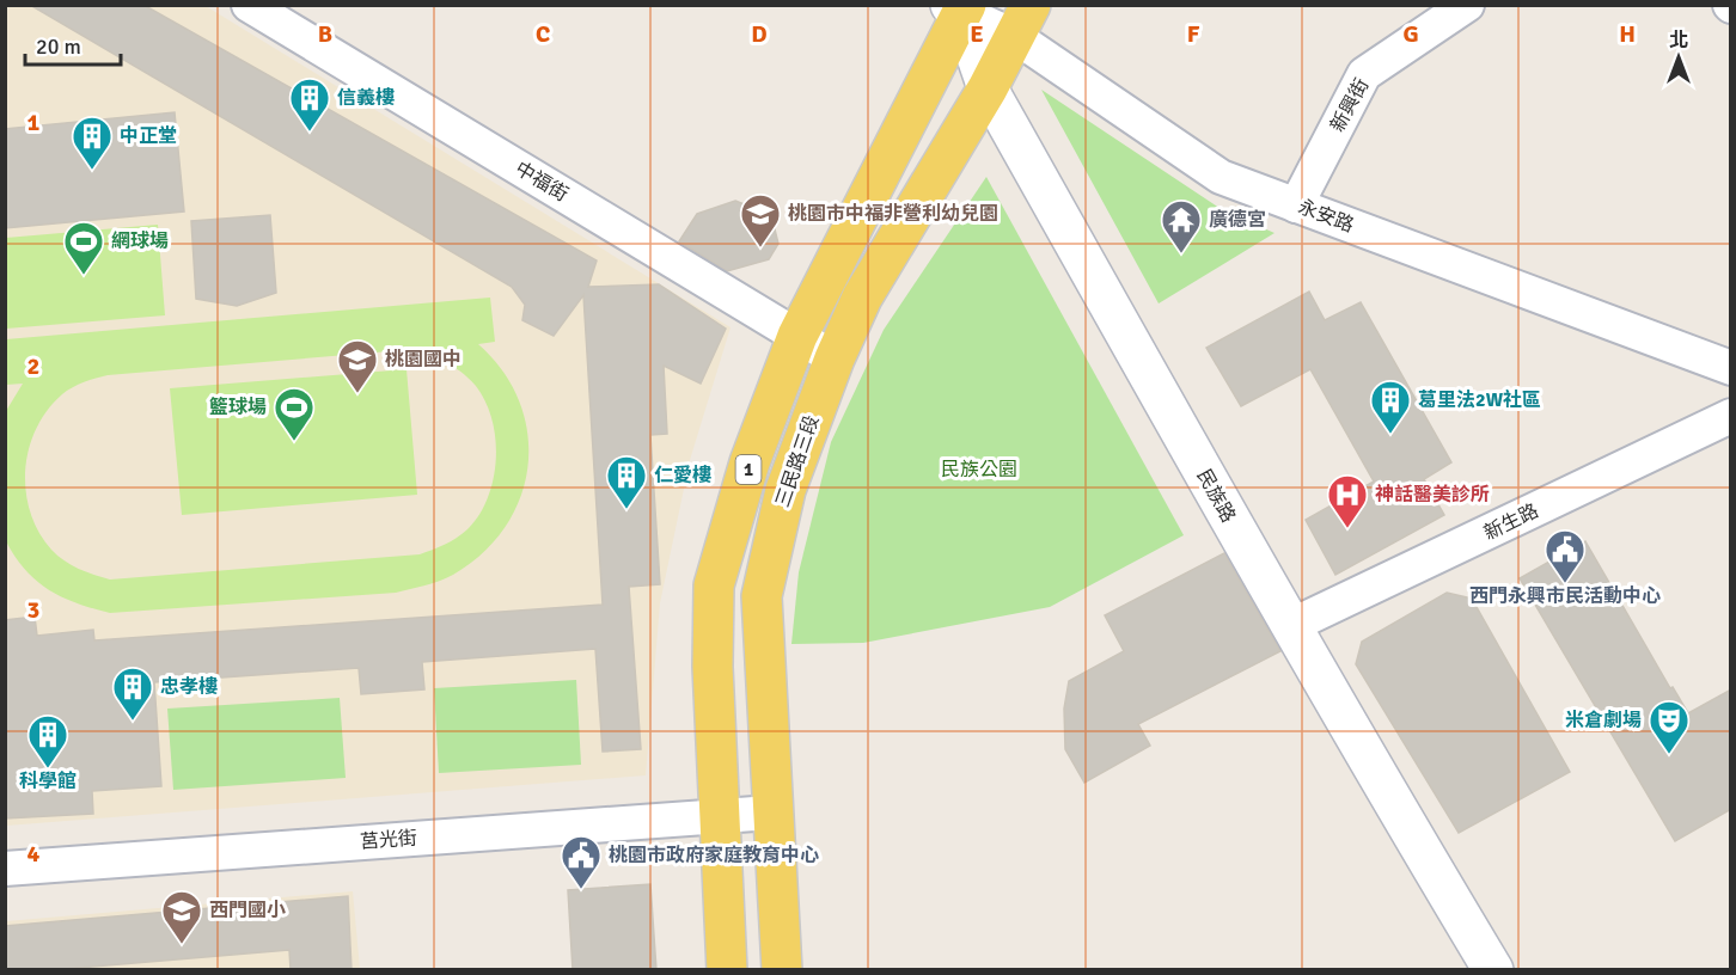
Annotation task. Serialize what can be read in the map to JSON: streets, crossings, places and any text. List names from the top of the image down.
{
  "streets": {
    "main road": ["三民路三段", "1", "民族路"],
    "street": [
      "新興街",
      "中福街",
      "永安路",
      "新生路",
      "莒光街"
    ]
  },
  "crossings": [
    ["新興街", "永安路"],
    ["中福街", "三民路三段"],
    ["中福街", "1"],
    ["永安路", "三民路三段"],
    ["永安路", "1"],
    ["永安路", "民族路"],
    ["三民路三段", "民族路"],
    ["三民路三段", "莒光街"],
    ["1", "民族路"],
    ["1", "莒光街"],
    ["民族路", "新生路"]
  ],
  "parks": ["民族公園"],
  "places": {
    "building": [
      "信義樓",
      "中正堂",
      "葛里法2W社區",
      "仁愛樓",
      "忠孝樓",
      "科學館"
    ],
    "school or university": ["桃園市中福非營利幼兒園", "桃園國中", "西門國小"],
    "temple": ["廣德宮"],
    "sports": ["網球場", "籃球場"],
    "hospital": ["神話醫美診所"],
    "public building": ["西門永興市民活動中心", "桃園市政府家庭教育中心"],
    "theatre": ["米倉劇場"]
  },
  "scale_bar": "20 m",
  "north": "top",
  "grid": {
    "columns": [
      "B",
      "C",
      "D",
      "E",
      "F",
      "G",
      "H"
    ],
    "rows": [
      "1",
      "2",
      "3",
      "4"
    ]
  }
}
